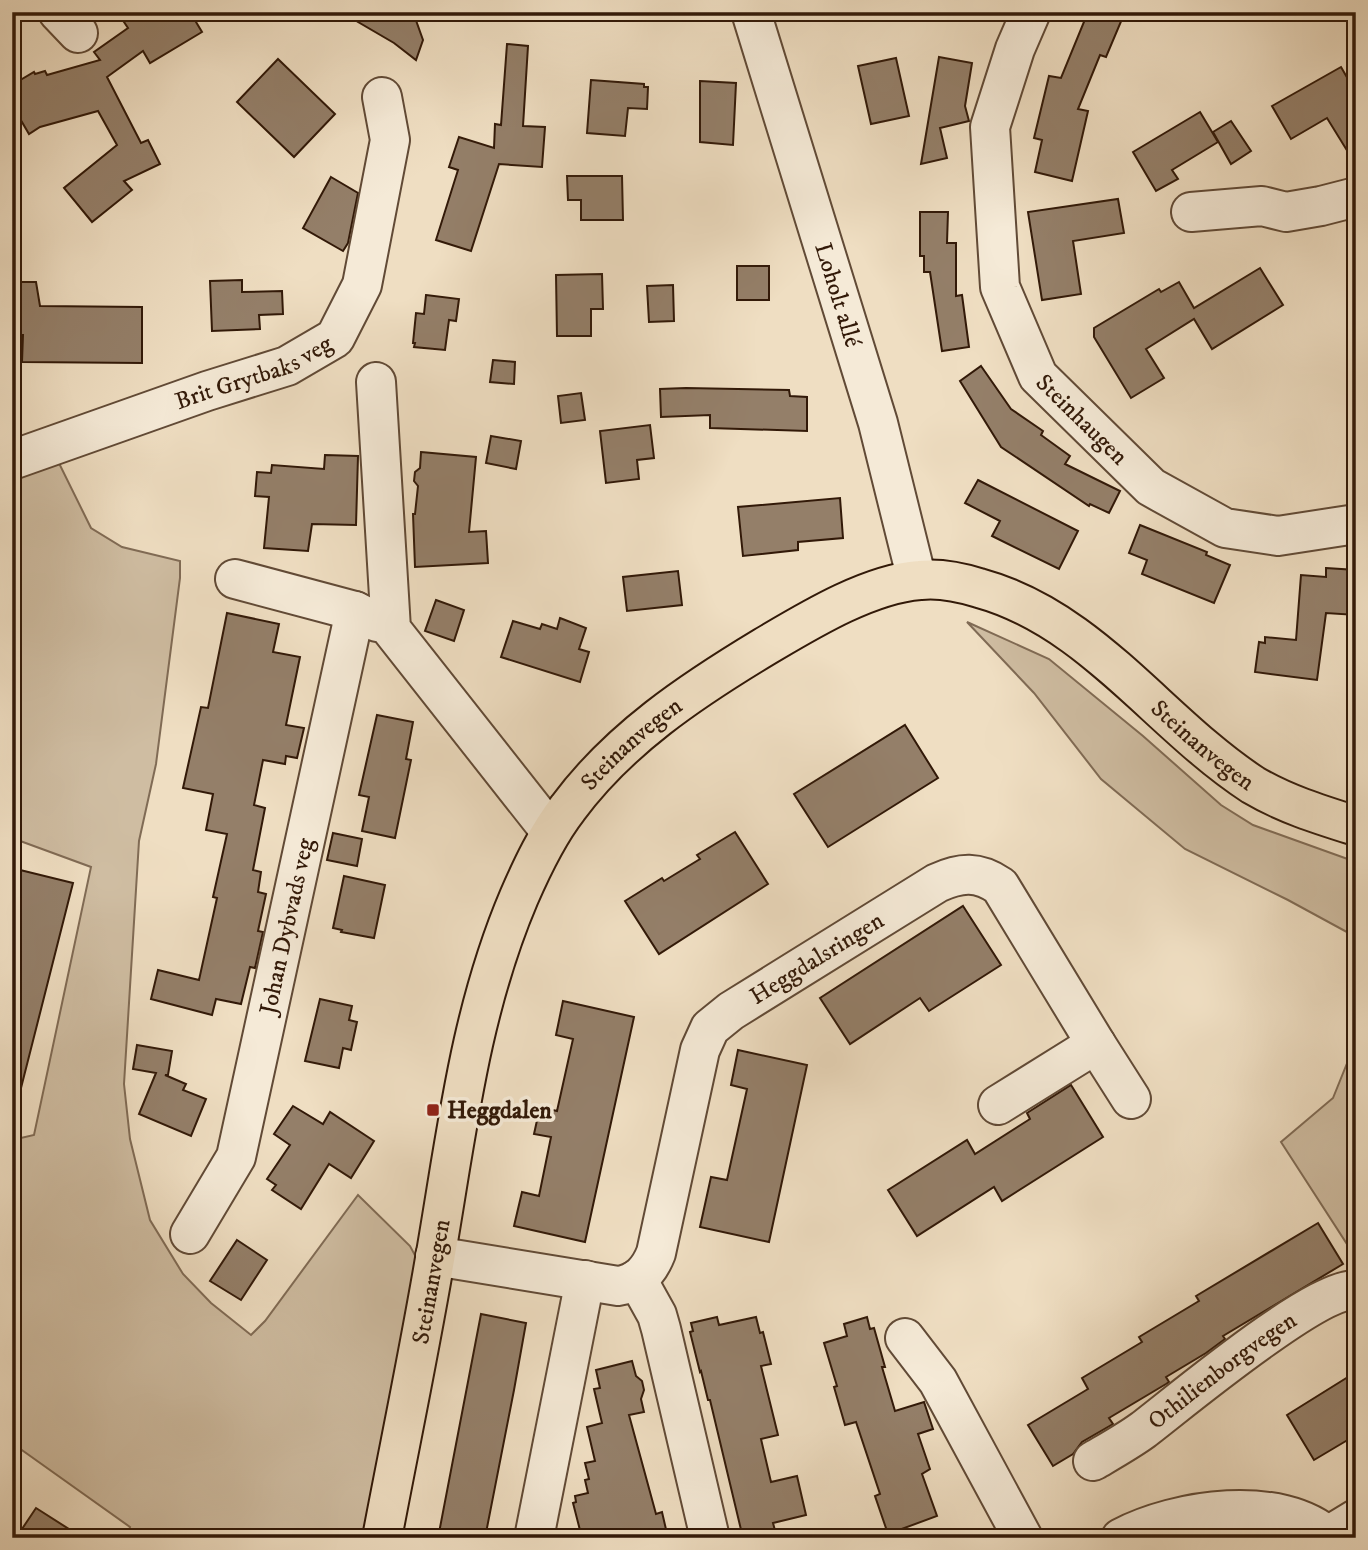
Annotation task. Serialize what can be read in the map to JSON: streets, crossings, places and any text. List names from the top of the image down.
{
  "streets": {
    "main road": ["Steinanvegen"],
    "street": [
      "Loholt allé",
      "Brit Grytbaks veg",
      "Steinhaugen",
      "Johan Dybvads veg",
      "Heggdalsringen",
      "Othilienborgvegen"
    ]
  },
  "crossings": [
    ["Loholt allé", "Steinanvegen"]
  ],
  "places": {
    "transit": ["Heggdalen"]
  }
}
